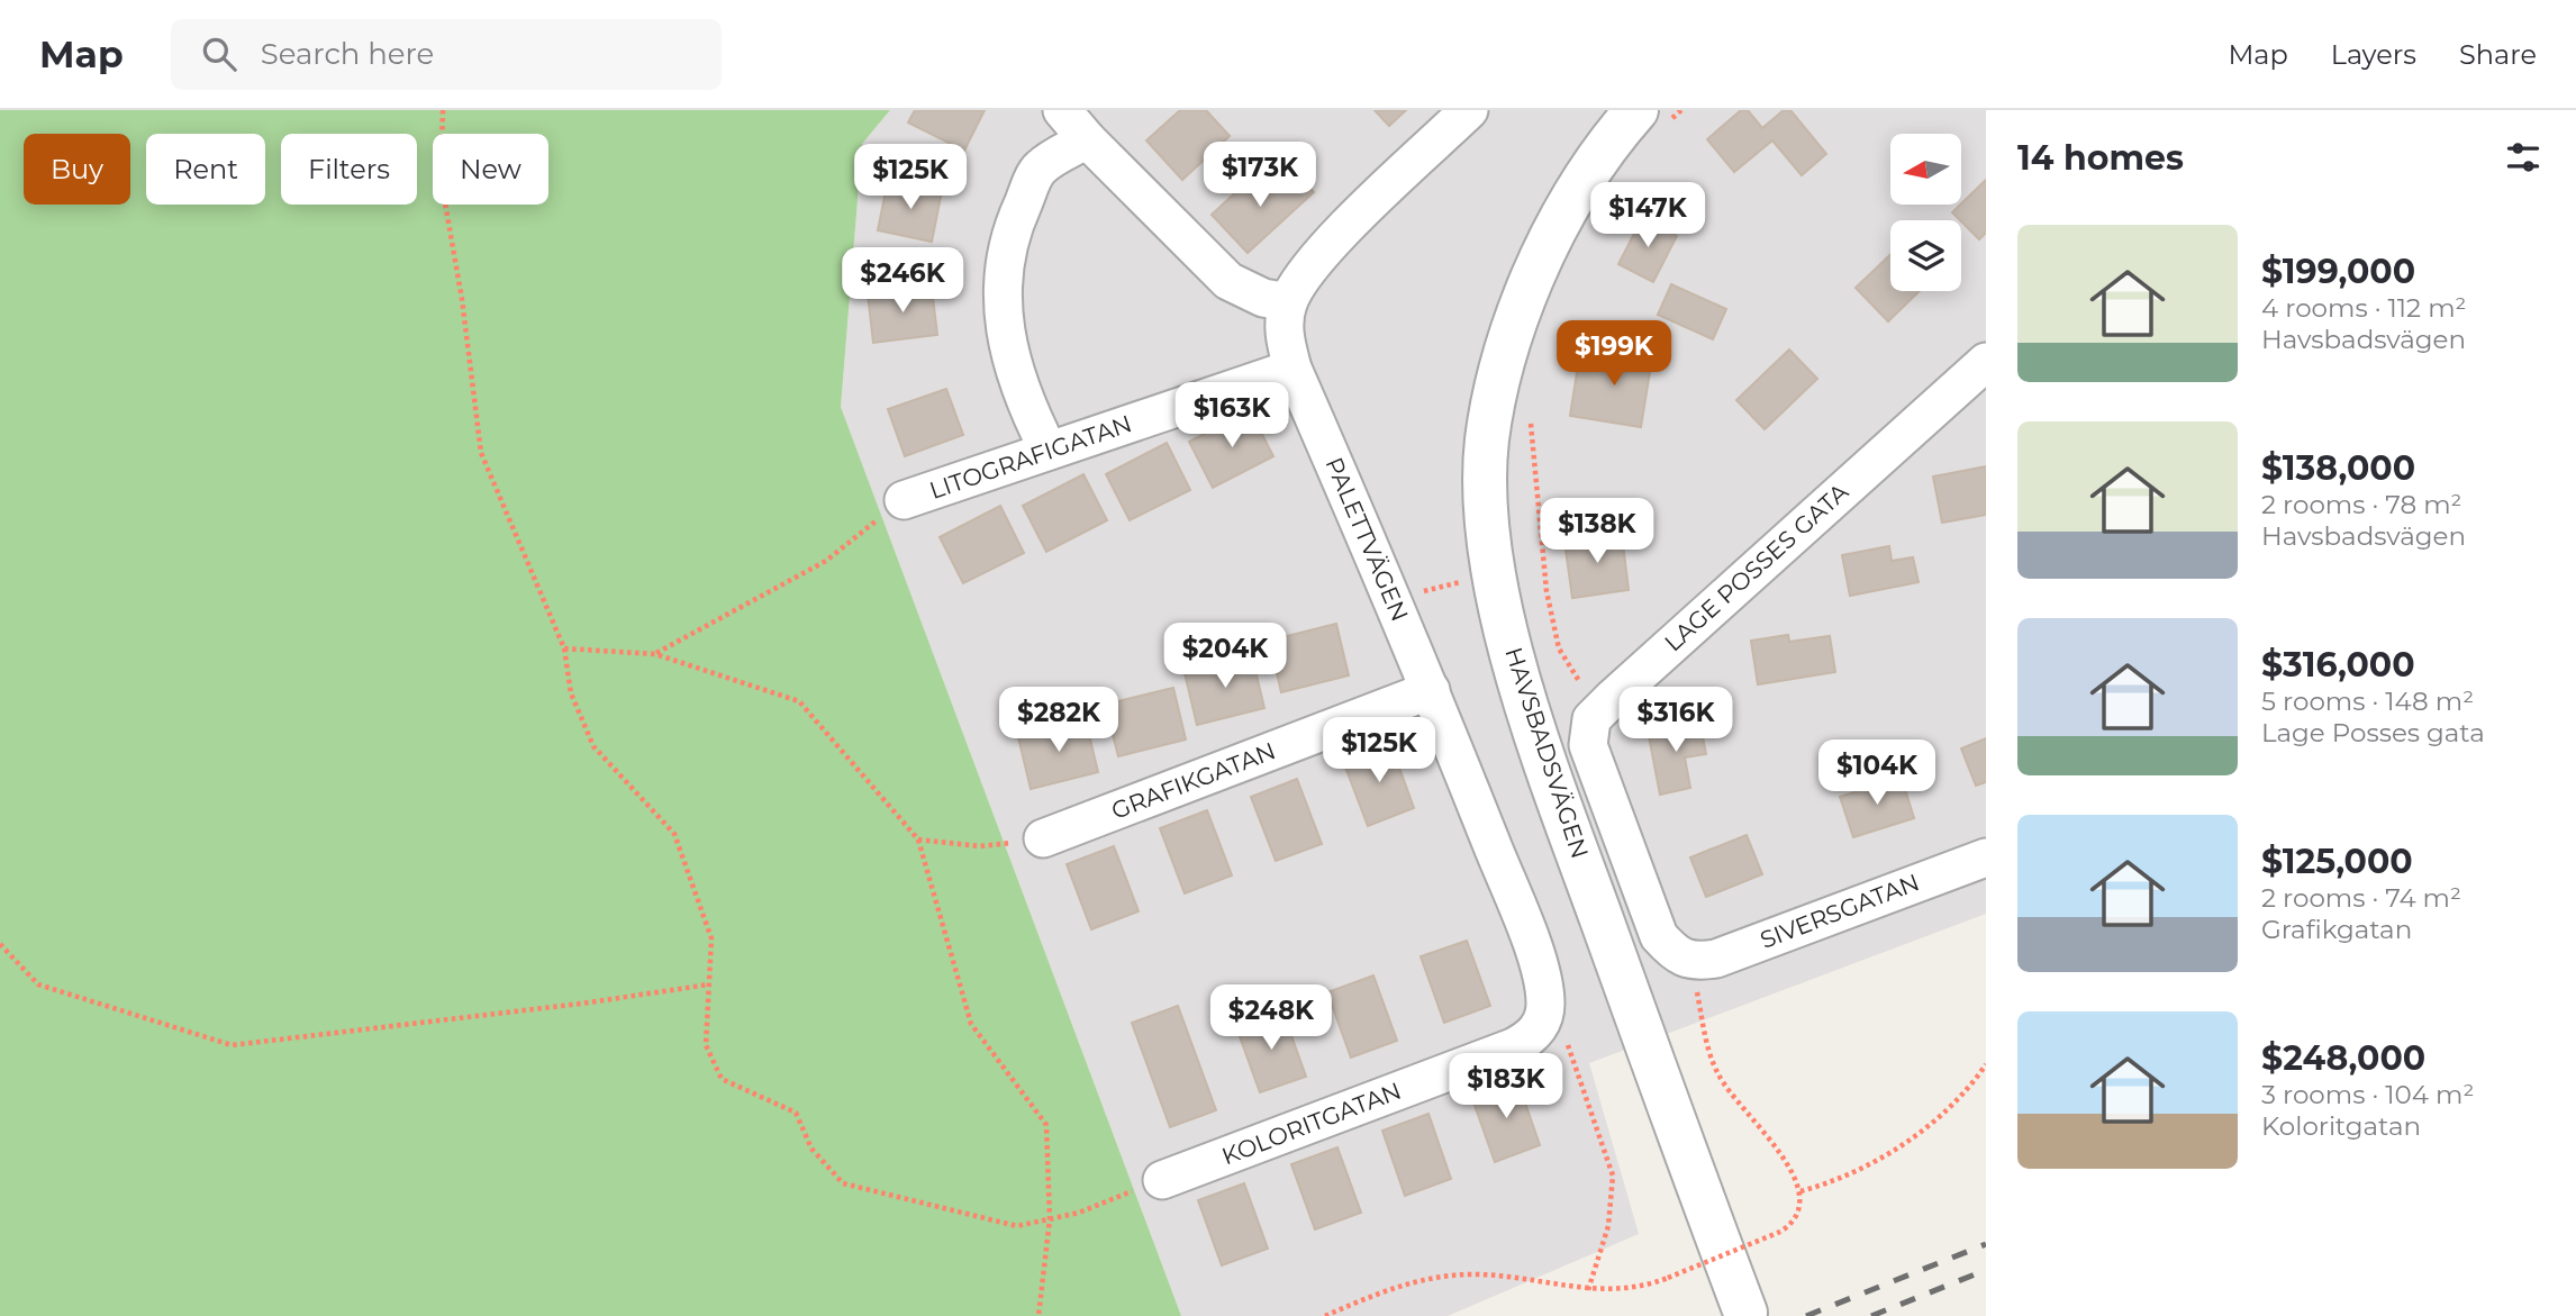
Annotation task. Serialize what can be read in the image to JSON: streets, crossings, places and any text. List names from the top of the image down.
{
  "streets": {
    "street": [
      "LITOGRAFIGATAN",
      "PALETTVÄGEN",
      "LAGE POSSES GATA",
      "HAVSBADSVÄGEN",
      "GRAFIKGATAN",
      "SIVERSGATAN",
      "KOLORITGATAN"
    ]
  },
  "crossings": [
    ["LITOGRAFIGATAN", "PALETTVÄGEN"],
    ["PALETTVÄGEN", "GRAFIKGATAN"],
    ["PALETTVÄGEN", "KOLORITGATAN"]
  ],
  "north": "left",
  "page": {
    "header": "Map",
    "search": "Search here",
    "nav": ["Map", "Layers", "Share"],
    "heading": "14 homes",
    "chip": [
      "Buy",
      "Rent",
      "Filters",
      "New"
    ],
    "price": [
      "$173K",
      "$125K",
      "$147K",
      "$246K",
      "$199K",
      "$163K",
      "$138K",
      "$204K",
      "$282K",
      "$316K",
      "$125K",
      "$104K",
      "$248K",
      "$183K"
    ],
    "list": [
      {
        "name": "$199,000",
        "note": "4 rooms · 112 m² · Havsbadsvägen"
      },
      {
        "name": "$138,000",
        "note": "2 rooms · 78 m² · Havsbadsvägen"
      },
      {
        "name": "$316,000",
        "note": "5 rooms · 148 m² · Lage Posses gata"
      },
      {
        "name": "$125,000",
        "note": "2 rooms · 74 m² · Grafikgatan"
      },
      {
        "name": "$248,000",
        "note": "3 rooms · 104 m² · Koloritgatan"
      }
    ]
  }
}
